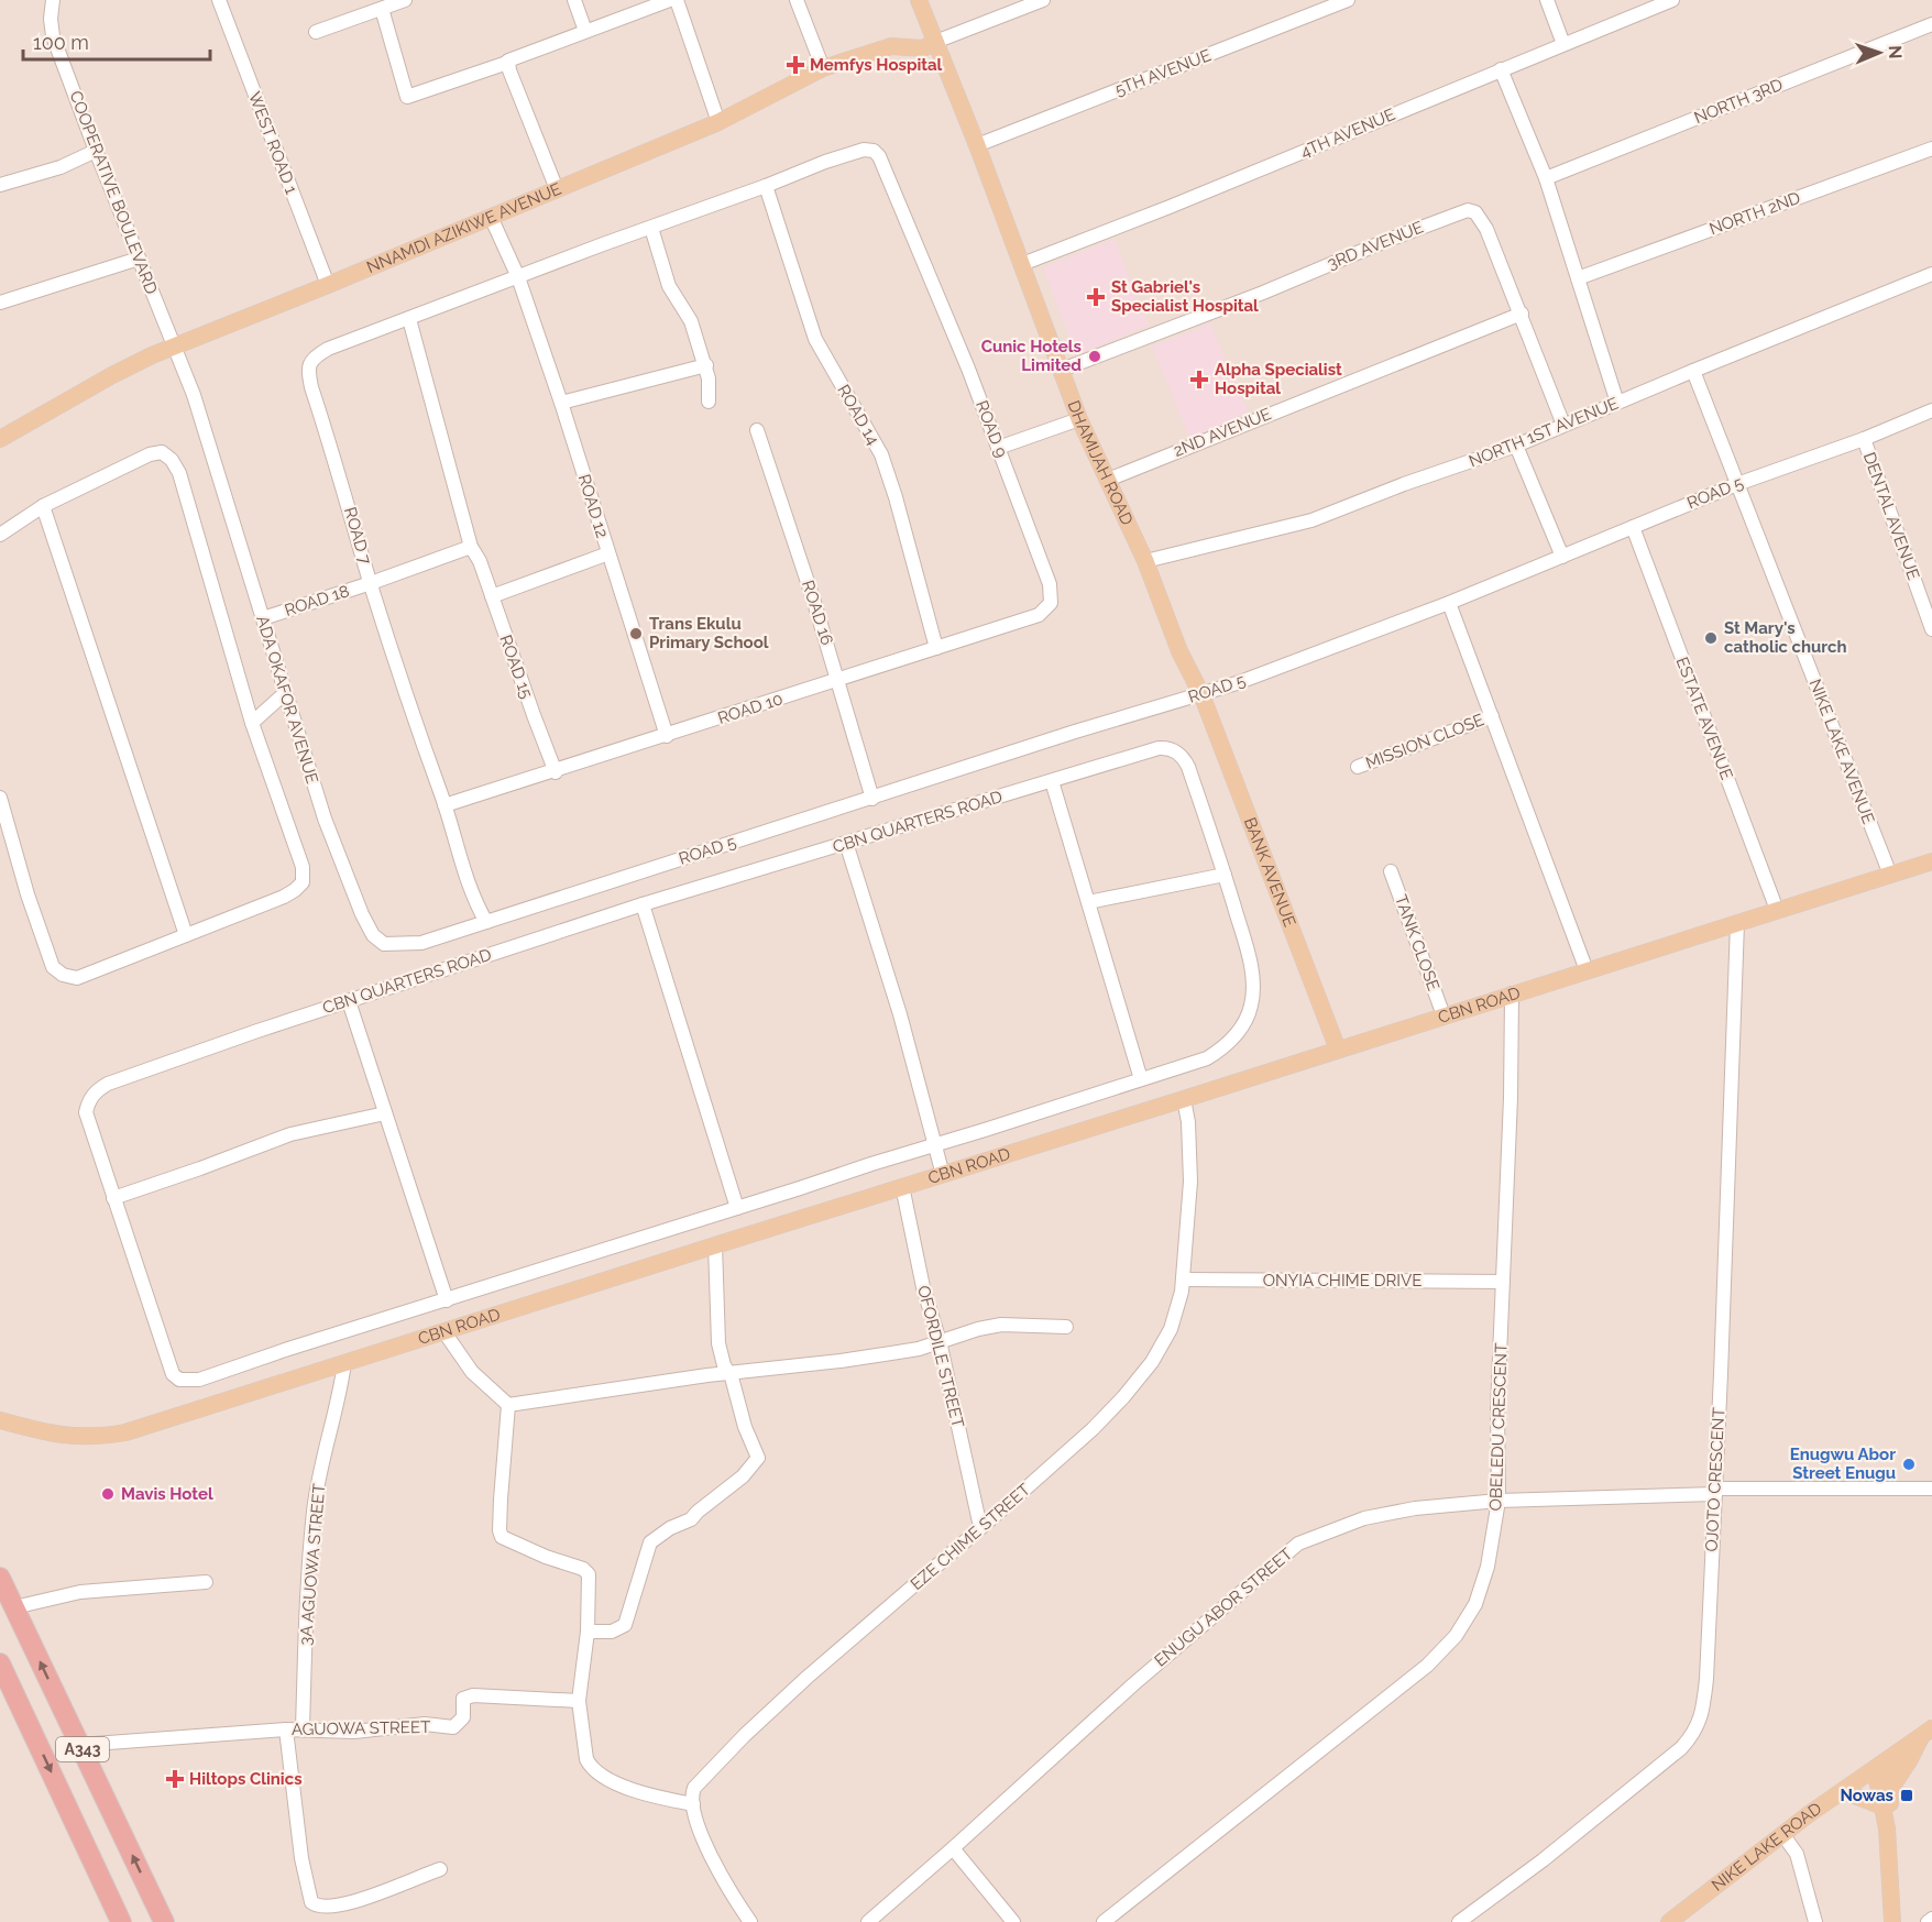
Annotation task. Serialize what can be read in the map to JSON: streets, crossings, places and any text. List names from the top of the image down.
{
  "streets": {
    "highway": ["A343"],
    "main road": [
      "NNAMDI AZIKIWE AVENUE",
      "DHAMIJAH ROAD",
      "BANK AVENUE",
      "CBN ROAD",
      "NIKE LAKE ROAD"
    ],
    "street": [
      "5TH AVENUE",
      "NORTH 3RD",
      "4TH AVENUE",
      "WEST ROAD 1",
      "COOPERATIVE BOULEVARD",
      "NORTH 2ND",
      "3RD AVENUE",
      "ROAD 14",
      "ROAD 9",
      "2ND AVENUE",
      "NORTH 1ST AVENUE",
      "ROAD 5",
      "ROAD 12",
      "DENTAL AVENUE",
      "ROAD 7",
      "ROAD 18",
      "ROAD 16",
      "ROAD 15",
      "ADA OKAFOR AVENUE",
      "ROAD 10",
      "ESTATE AVENUE",
      "MISSION CLOSE",
      "NIKE LAKE AVENUE",
      "CBN QUARTERS ROAD",
      "TANK CLOSE",
      "ONYIA CHIME DRIVE",
      "OFORDILE STREET",
      "OBELEDU CRESCENT",
      "OJOTO CRESCENT",
      "EZE CHIME STREET",
      "3A AGUOWA STREET",
      "ENUGU ABOR STREET",
      "AGUOWA STREET"
    ]
  },
  "crossings": [
    ["5TH AVENUE", "DHAMIJAH ROAD"],
    ["4TH AVENUE", "DHAMIJAH ROAD"],
    ["WEST ROAD 1", "NNAMDI AZIKIWE AVENUE"],
    ["COOPERATIVE BOULEVARD", "NNAMDI AZIKIWE AVENUE"],
    ["COOPERATIVE BOULEVARD", "ADA OKAFOR AVENUE"],
    ["NNAMDI AZIKIWE AVENUE", "DHAMIJAH ROAD"],
    ["NNAMDI AZIKIWE AVENUE", "ROAD 12"],
    ["NNAMDI AZIKIWE AVENUE", "ADA OKAFOR AVENUE"],
    ["3RD AVENUE", "2ND AVENUE"],
    ["3RD AVENUE", "NORTH 1ST AVENUE"],
    ["3RD AVENUE", "DHAMIJAH ROAD"],
    ["ROAD 14", "ROAD 7"],
    ["ROAD 14", "ROAD 10"],
    ["ROAD 9", "ROAD 7"],
    ["ROAD 9", "ROAD 10"],
    ["2ND AVENUE", "DHAMIJAH ROAD"],
    ["NORTH 1ST AVENUE", "DHAMIJAH ROAD"],
    ["NORTH 1ST AVENUE", "NIKE LAKE AVENUE"],
    ["DHAMIJAH ROAD", "ROAD 5"],
    ["DHAMIJAH ROAD", "BANK AVENUE"],
    ["ROAD 5", "DENTAL AVENUE"],
    ["ROAD 5", "ROAD 7"],
    ["ROAD 5", "ROAD 16"],
    ["ROAD 5", "ADA OKAFOR AVENUE"],
    ["ROAD 5", "ESTATE AVENUE"],
    ["ROAD 5", "NIKE LAKE AVENUE"],
    ["ROAD 5", "BANK AVENUE"],
    ["ROAD 12", "ROAD 7"],
    ["ROAD 12", "ROAD 10"],
    ["ROAD 7", "ROAD 18"],
    ["ROAD 7", "ROAD 15"],
    ["ROAD 7", "ADA OKAFOR AVENUE"],
    ["ROAD 7", "ROAD 10"],
    ["ROAD 18", "ROAD 15"],
    ["ROAD 18", "ADA OKAFOR AVENUE"],
    ["ROAD 16", "ROAD 10"],
    ["ROAD 15", "ROAD 10"],
    ["ESTATE AVENUE", "CBN ROAD"],
    ["NIKE LAKE AVENUE", "CBN ROAD"],
    ["BANK AVENUE", "CBN ROAD"],
    ["TANK CLOSE", "CBN ROAD"],
    ["CBN ROAD", "OFORDILE STREET"],
    ["CBN ROAD", "OBELEDU CRESCENT"],
    ["CBN ROAD", "OJOTO CRESCENT"],
    ["CBN ROAD", "EZE CHIME STREET"],
    ["CBN ROAD", "3A AGUOWA STREET"],
    ["ONYIA CHIME DRIVE", "OBELEDU CRESCENT"],
    ["ONYIA CHIME DRIVE", "EZE CHIME STREET"],
    ["OFORDILE STREET", "EZE CHIME STREET"],
    ["OBELEDU CRESCENT", "ENUGU ABOR STREET"],
    ["OJOTO CRESCENT", "ENUGU ABOR STREET"],
    ["3A AGUOWA STREET", "AGUOWA STREET"],
    ["AGUOWA STREET", "A343"]
  ],
  "places": {
    "health": [
      "Memfys Hospital",
      "St Gabriel's Specialist Hospital",
      "Alpha Specialist Hospital",
      "Hiltops Clinics"
    ],
    "other": [
      "Cunic Hotels Limited",
      "Trans Ekulu Primary School",
      "St Mary's catholic church",
      "Enugwu Abor Street Enugu",
      "Mavis Hotel"
    ],
    "transit": ["Nowas"]
  },
  "scale_bar": "100 m",
  "north": "right"
}
